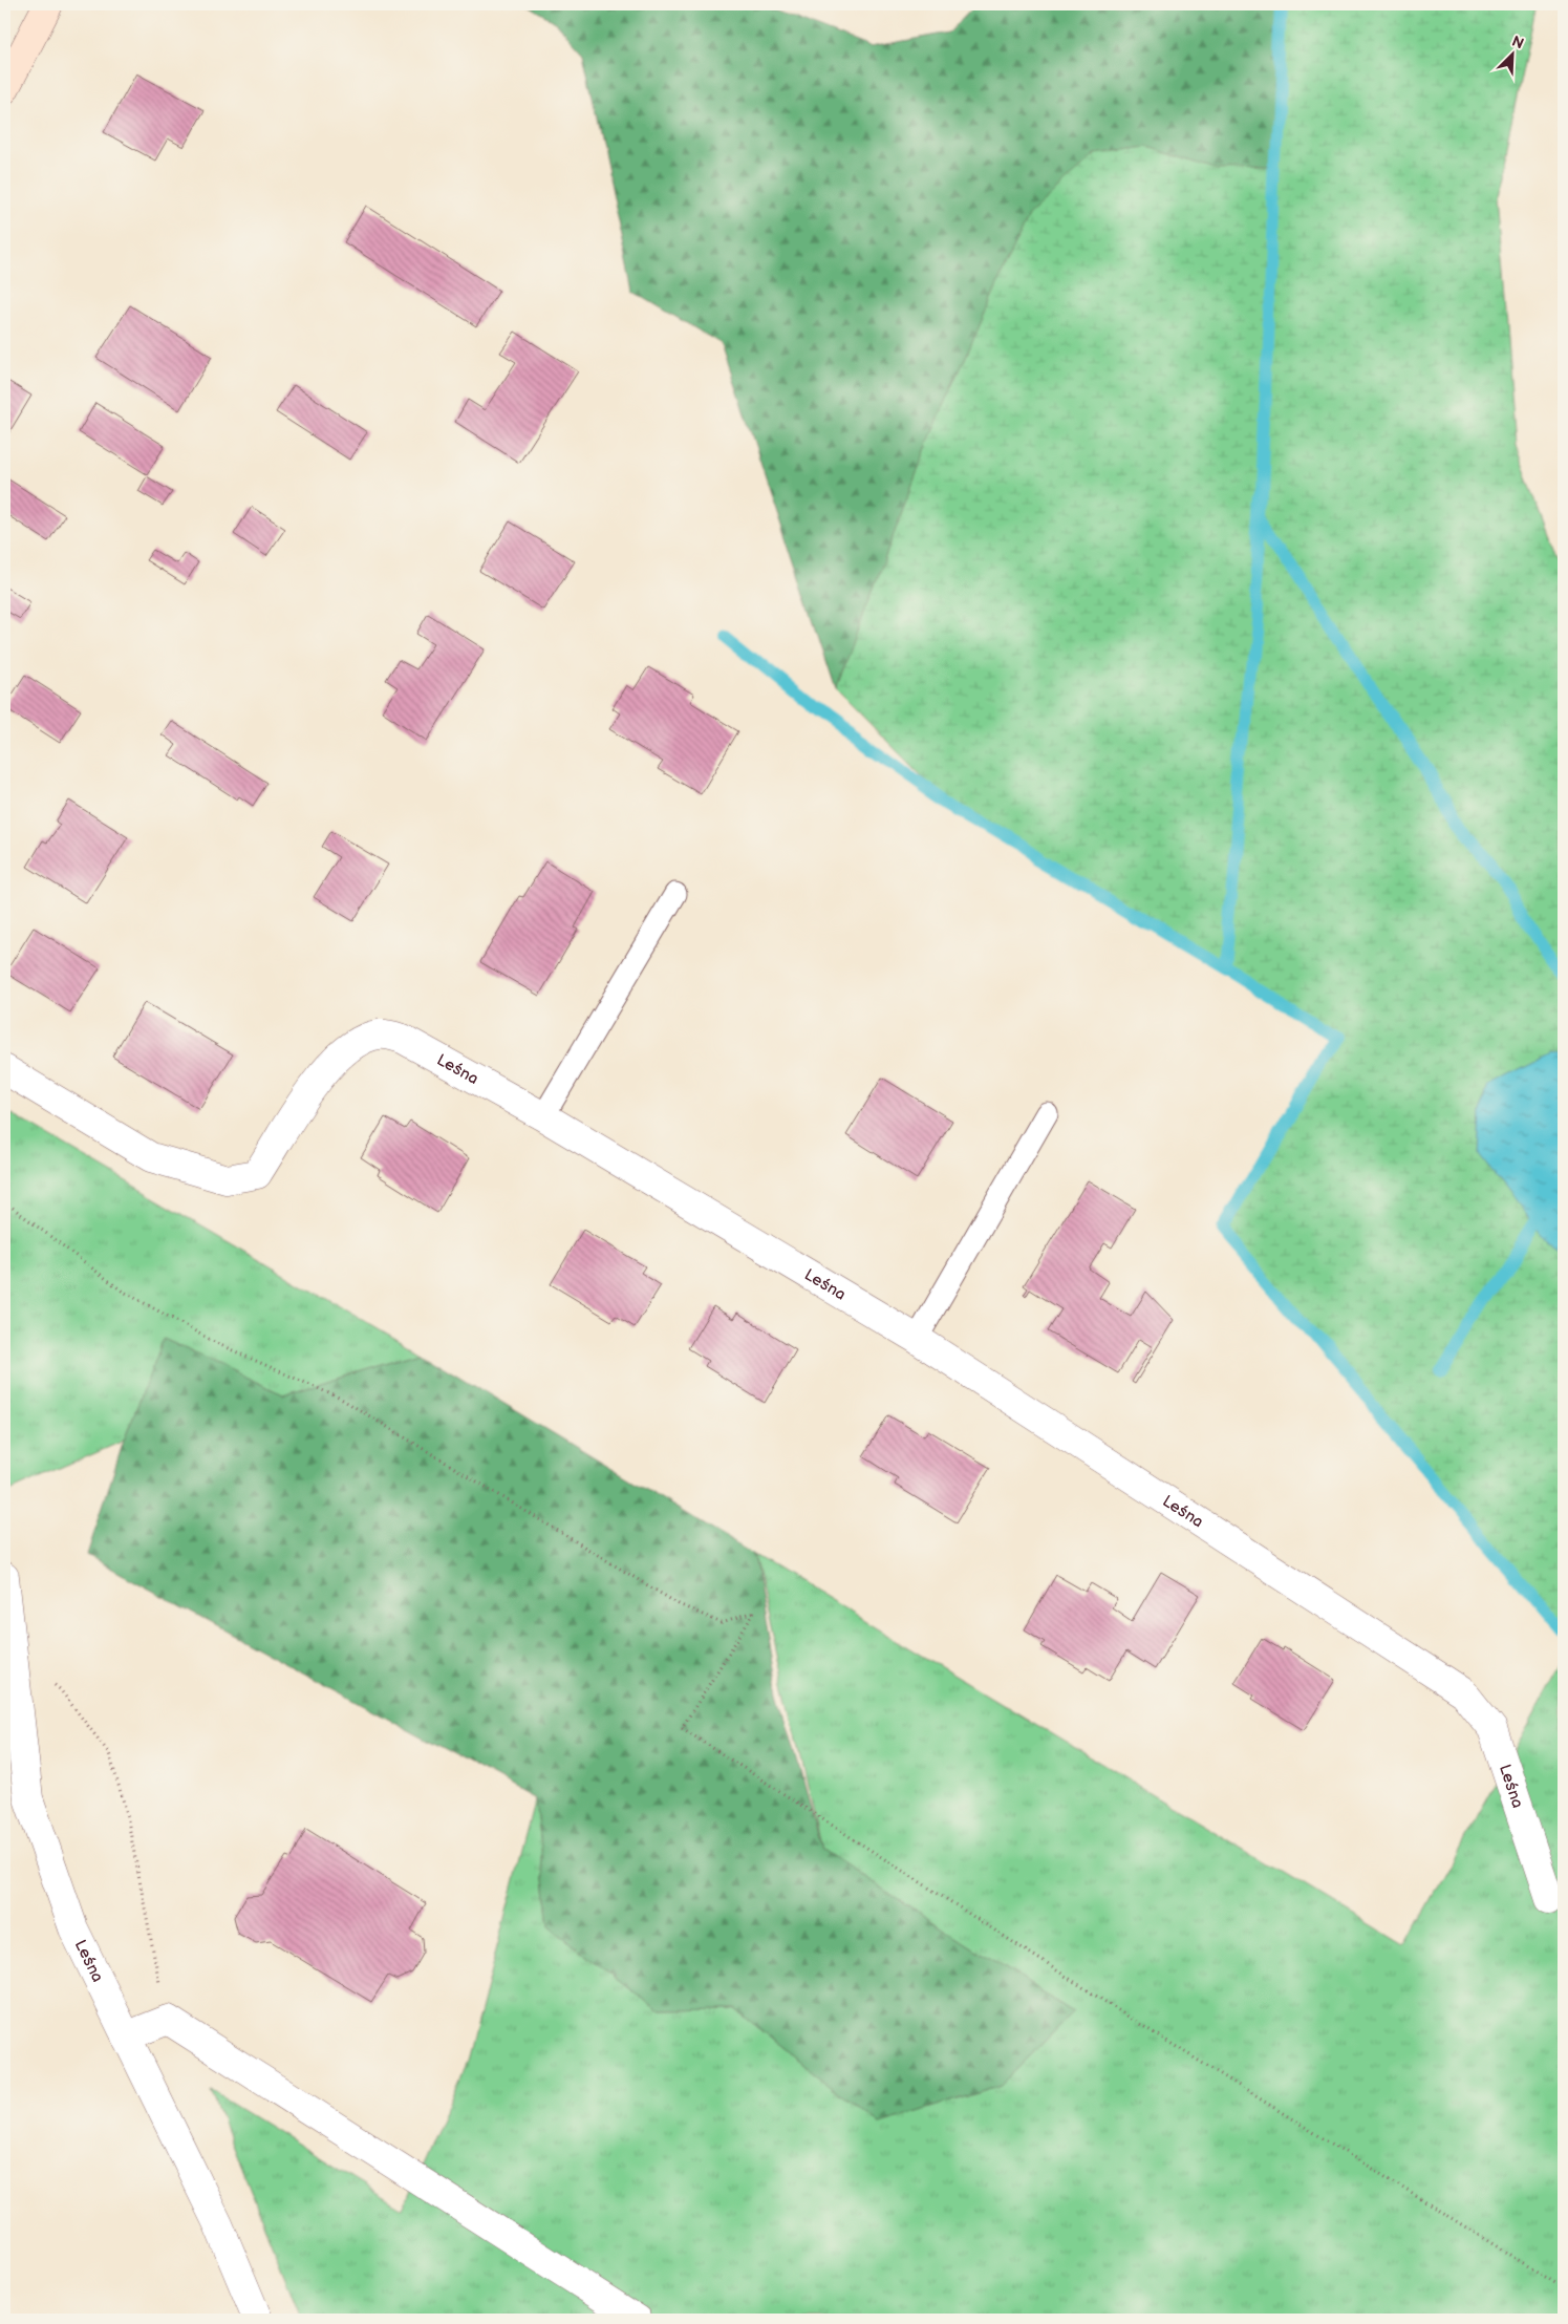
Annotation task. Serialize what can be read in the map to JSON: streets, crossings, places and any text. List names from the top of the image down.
{
  "streets": {
    "street": ["Leśna"]
  },
  "north": "top right"
}
